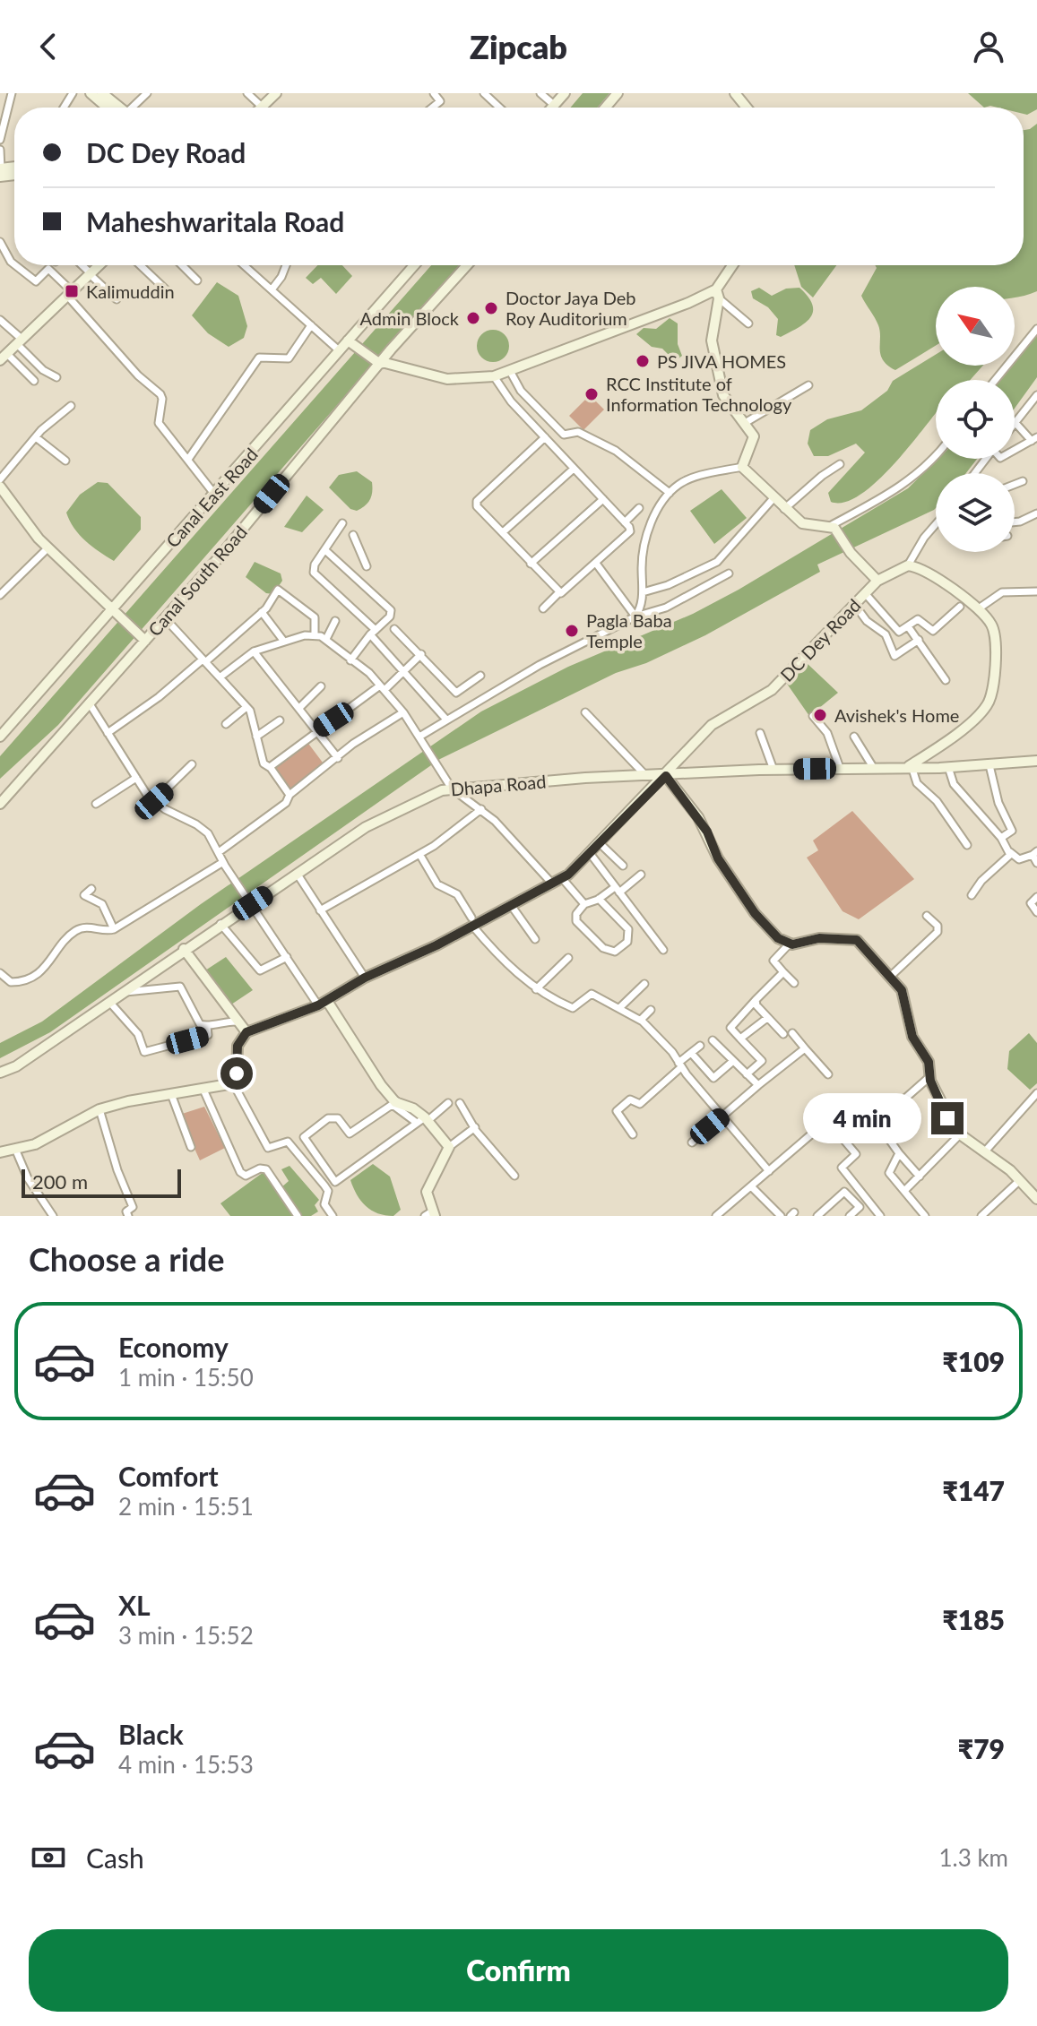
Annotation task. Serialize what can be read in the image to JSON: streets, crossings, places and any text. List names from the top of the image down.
{
  "streets": {
    "street": [
      "Canal East Road",
      "Canal South Road",
      "DC Dey Road",
      "Dhapa Road"
    ]
  },
  "crossings": [
    ["DC Dey Road", "Dhapa Road"]
  ],
  "places": {
    "transit": ["Kalimuddin"],
    "other": [
      "Doctor Jaya Deb Roy Auditorium",
      "Admin Block",
      "PS JIVA HOMES",
      "RCC Institute of Information Technology",
      "Pagla Baba Temple",
      "Avishek's Home"
    ]
  },
  "scale_bar": "200 m",
  "north": "top left",
  "page": {
    "header": "Zipcab",
    "banner": ["DC Dey Road", "Maheshwaritala Road"],
    "bubble": "4 min",
    "scale": "200 m",
    "heading": "Choose a ride",
    "list": [
      {
        "name": "Economy",
        "note": "1 min · 15:50",
        "value": "₹109"
      },
      {
        "name": "Comfort",
        "note": "2 min · 15:51",
        "value": "₹147"
      },
      {
        "name": "XL",
        "note": "3 min · 15:52",
        "value": "₹185"
      },
      {
        "name": "Black",
        "note": "4 min · 15:53",
        "value": "₹79"
      }
    ],
    "pay": ["Cash", "1.3 km"],
    "buttons": "Confirm"
  }
}
